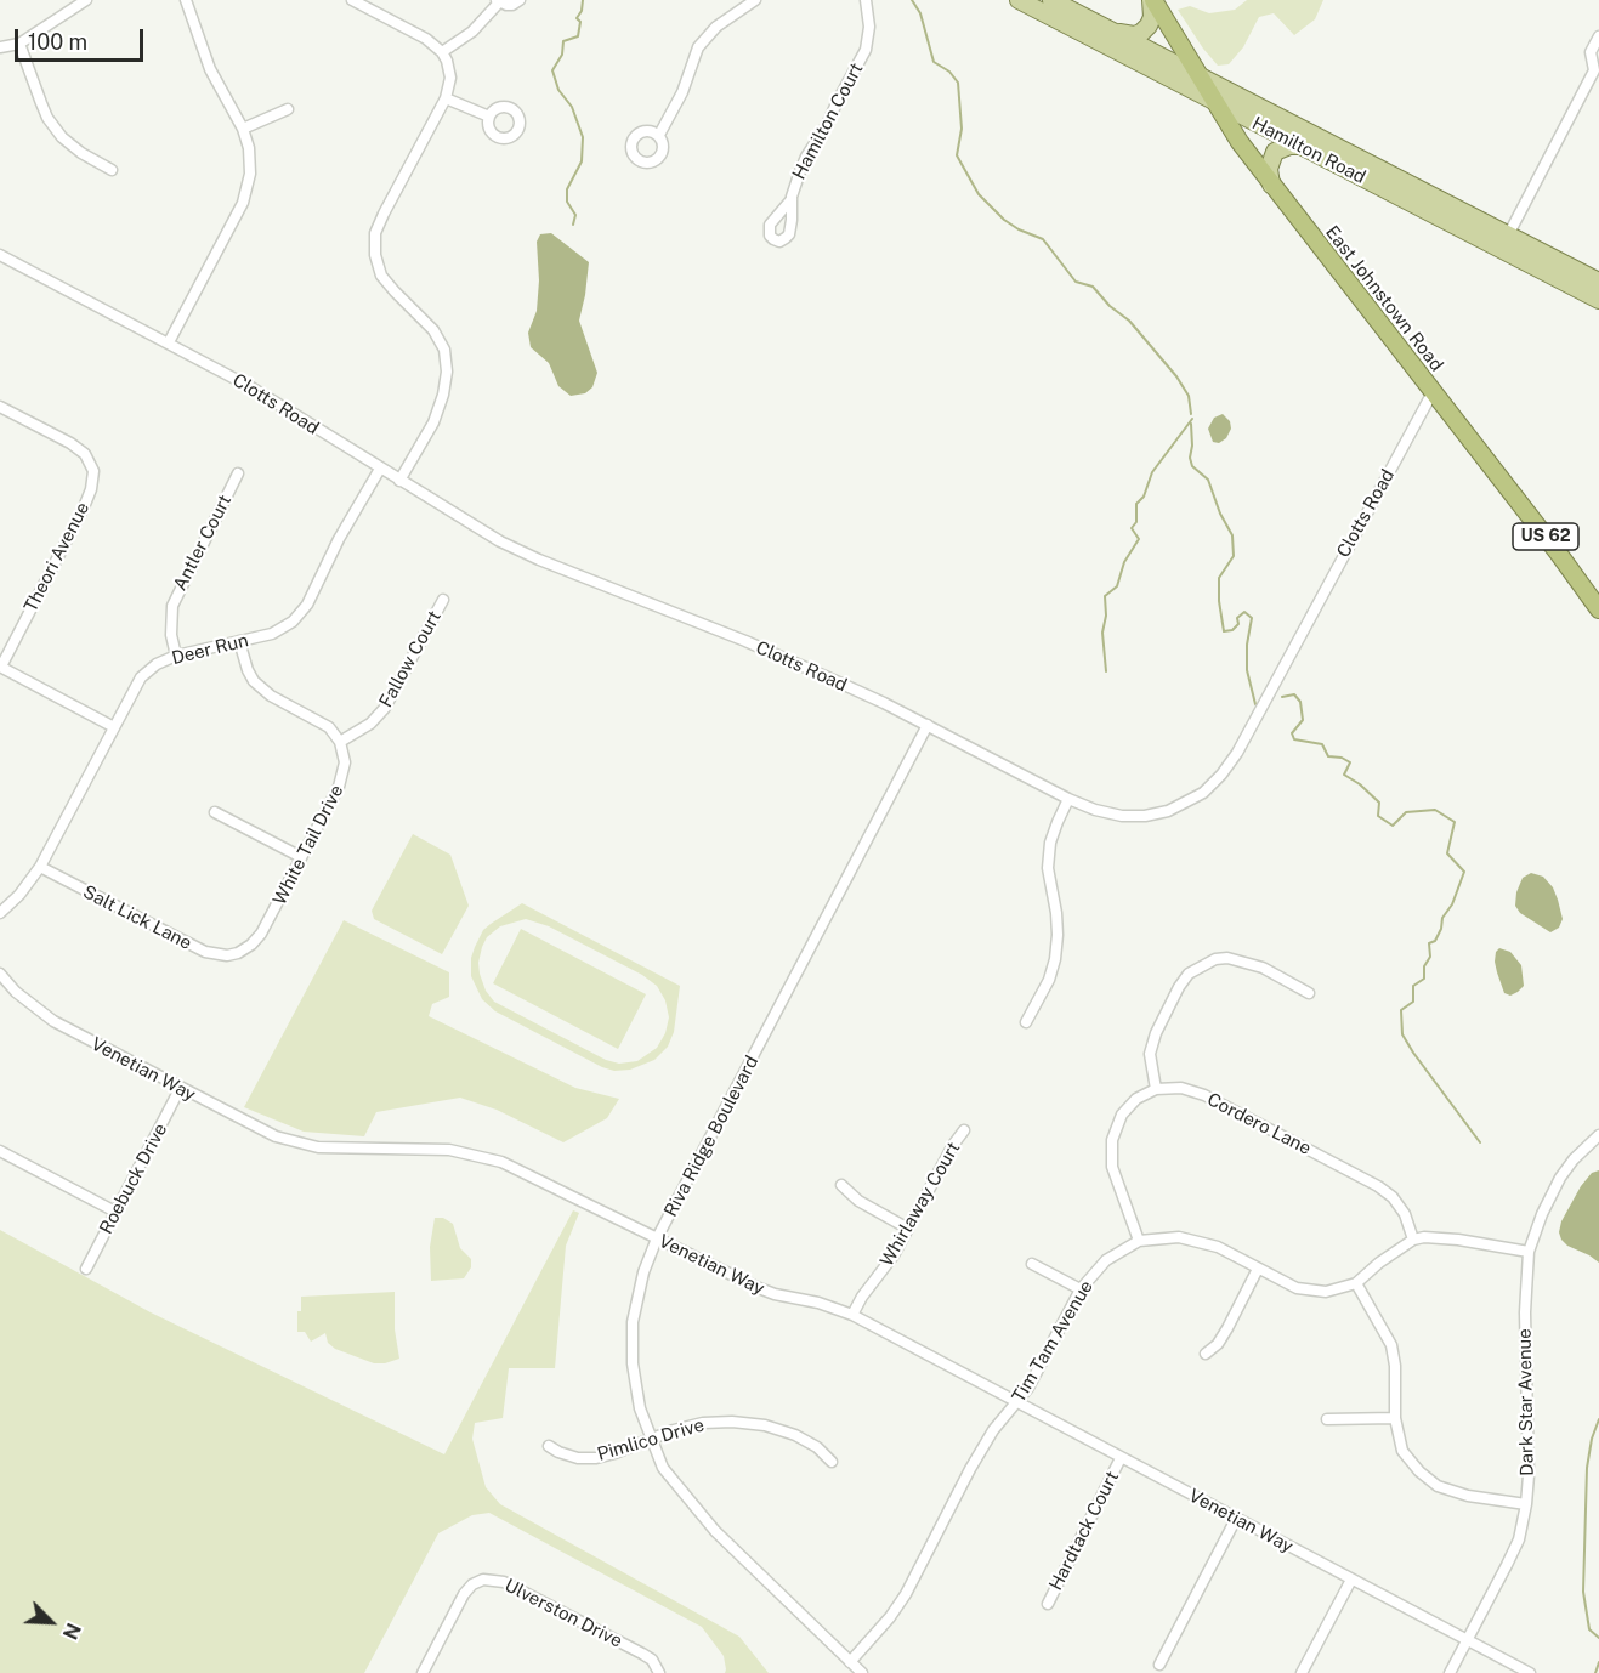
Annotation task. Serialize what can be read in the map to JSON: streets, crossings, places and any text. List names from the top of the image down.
{
  "streets": {
    "highway": ["East Johnstown Road", "US 62"],
    "main road": ["Hamilton Road"],
    "street": [
      "Hamilton Court",
      "Clotts Road",
      "Antler Court",
      "Theori Avenue",
      "Deer Run",
      "Fallow Court",
      "White Tail Drive",
      "Salt Lick Lane",
      "Venetian Way",
      "Cordero Lane",
      "Riva Ridge Boulevard",
      "Roebuck Drive",
      "Whirlaway Court",
      "Tim Tam Avenue",
      "Dark Star Avenue",
      "Pimlico Drive",
      "Hardtack Court",
      "Ulverston Drive"
    ]
  },
  "crossings": [
    ["Hamilton Road", "East Johnstown Road"],
    ["East Johnstown Road", "Clotts Road"],
    ["Clotts Road", "Deer Run"],
    ["Clotts Road", "Riva Ridge Boulevard"],
    ["Antler Court", "Deer Run"],
    ["Deer Run", "Salt Lick Lane"],
    ["Fallow Court", "White Tail Drive"],
    ["White Tail Drive", "Salt Lick Lane"],
    ["Venetian Way", "Riva Ridge Boulevard"],
    ["Venetian Way", "Roebuck Drive"],
    ["Venetian Way", "Whirlaway Court"],
    ["Venetian Way", "Tim Tam Avenue"],
    ["Venetian Way", "Dark Star Avenue"],
    ["Venetian Way", "Hardtack Court"],
    ["Riva Ridge Boulevard", "Tim Tam Avenue"],
    ["Riva Ridge Boulevard", "Pimlico Drive"]
  ],
  "scale_bar": "100 m",
  "north": "bottom right"
}
